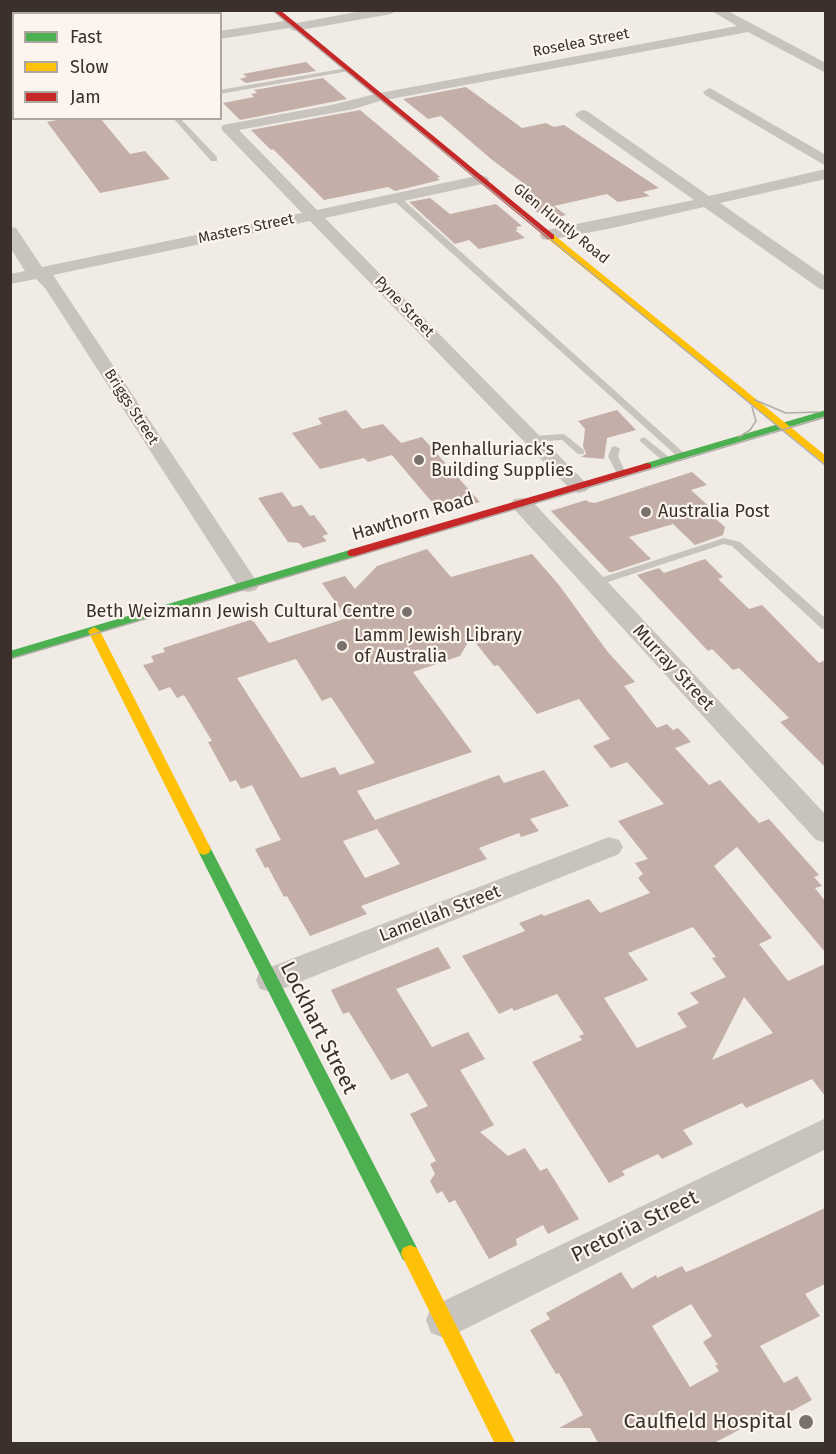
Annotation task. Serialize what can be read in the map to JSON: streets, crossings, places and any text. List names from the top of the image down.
{
  "streets": {
    "street": [
      "Roselea Street",
      "Glen Huntly Road",
      "Masters Street",
      "Pyne Street",
      "Briggs Street",
      "Hawthorn Road",
      "Murray Street",
      "Lamellah Street",
      "Lockhart Street",
      "Pretoria Street"
    ]
  },
  "crossings": [
    ["Roselea Street", "Glen Huntly Road"],
    ["Roselea Street", "Pyne Street"],
    ["Glen Huntly Road", "Masters Street"],
    ["Glen Huntly Road", "Hawthorn Road"],
    ["Masters Street", "Pyne Street"],
    ["Masters Street", "Briggs Street"],
    ["Pyne Street", "Hawthorn Road"],
    ["Briggs Street", "Hawthorn Road"],
    ["Hawthorn Road", "Murray Street"],
    ["Hawthorn Road", "Lockhart Street"],
    ["Lamellah Street", "Lockhart Street"],
    ["Lockhart Street", "Pretoria Street"]
  ],
  "places": [
    "Penhalluriack's Building Supplies",
    "Australia Post",
    "Beth Weizmann Jewish Cultural Centre",
    "Lamm Jewish Library of Australia",
    "Caulfield Hospital"
  ],
  "legend": ["Fast", "Slow", "Jam"]
}
